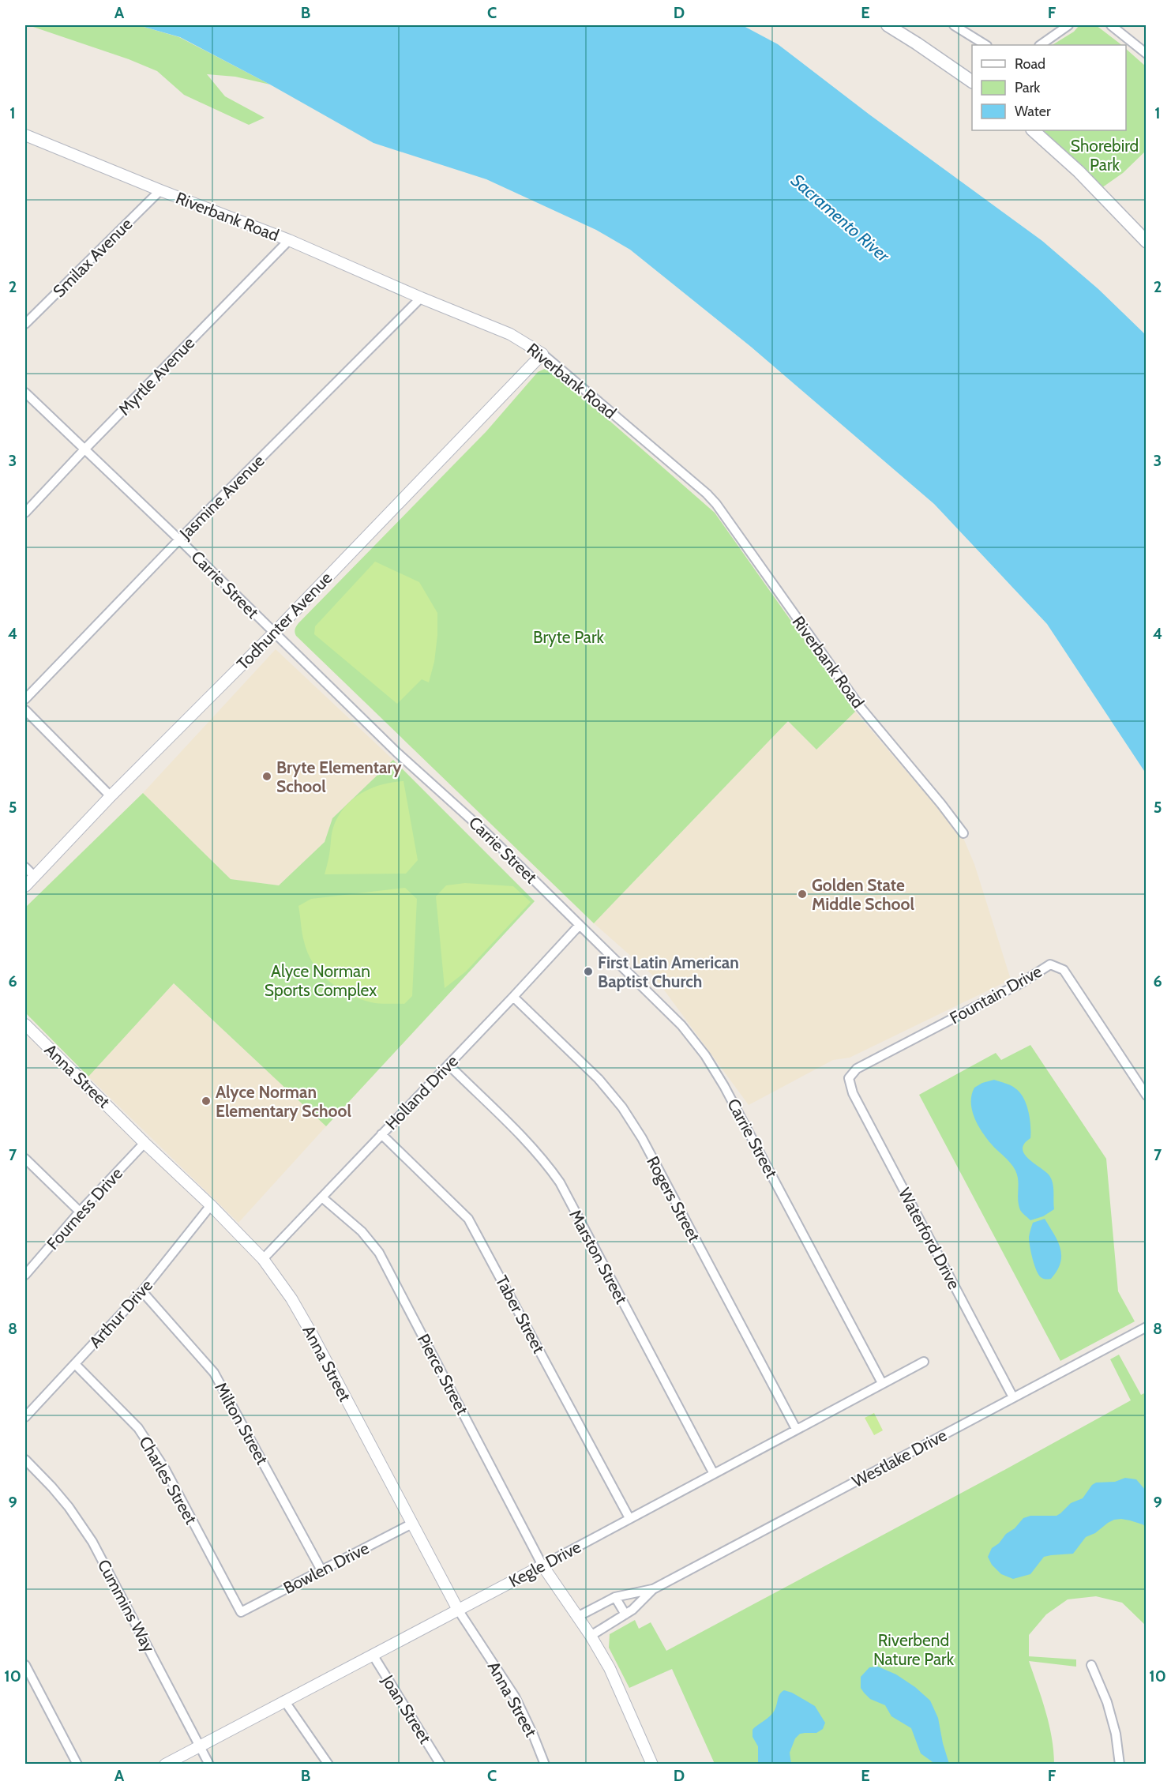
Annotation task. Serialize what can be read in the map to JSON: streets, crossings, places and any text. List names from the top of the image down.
{
  "streets": {
    "street": [
      "Riverbank Road",
      "Smilax Avenue",
      "Myrtle Avenue",
      "Jasmine Avenue",
      "Carrie Street",
      "Todhunter Avenue",
      "Fountain Drive",
      "Anna Street",
      "Holland Drive",
      "Rogers Street",
      "Fourness Drive",
      "Waterford Drive",
      "Marston Street",
      "Arthur Drive",
      "Taber Street",
      "Pierce Street",
      "Milton Street",
      "Westlake Drive",
      "Charles Street",
      "Kegle Drive",
      "Bowlen Drive",
      "Cummins Way",
      "Joan Street"
    ]
  },
  "crossings": [
    ["Riverbank Road", "Smilax Avenue"],
    ["Riverbank Road", "Myrtle Avenue"],
    ["Riverbank Road", "Jasmine Avenue"],
    ["Riverbank Road", "Todhunter Avenue"],
    ["Myrtle Avenue", "Carrie Street"],
    ["Jasmine Avenue", "Carrie Street"],
    ["Carrie Street", "Todhunter Avenue"],
    ["Carrie Street", "Holland Drive"],
    ["Carrie Street", "Kegle Drive"],
    ["Fountain Drive", "Waterford Drive"],
    ["Anna Street", "Holland Drive"],
    ["Anna Street", "Fourness Drive"],
    ["Anna Street", "Arthur Drive"],
    ["Anna Street", "Kegle Drive"],
    ["Anna Street", "Bowlen Drive"],
    ["Holland Drive", "Rogers Street"],
    ["Holland Drive", "Marston Street"],
    ["Holland Drive", "Taber Street"],
    ["Holland Drive", "Pierce Street"],
    ["Rogers Street", "Kegle Drive"],
    ["Waterford Drive", "Westlake Drive"],
    ["Marston Street", "Kegle Drive"],
    ["Arthur Drive", "Milton Street"],
    ["Arthur Drive", "Charles Street"],
    ["Taber Street", "Kegle Drive"],
    ["Pierce Street", "Kegle Drive"],
    ["Milton Street", "Bowlen Drive"],
    ["Charles Street", "Bowlen Drive"],
    ["Kegle Drive", "Cummins Way"],
    ["Kegle Drive", "Joan Street"]
  ],
  "water": ["Sacramento River"],
  "parks": [
    "Shorebird Park",
    "Bryte Park",
    "Alyce Norman Sports Complex",
    "Riverbend Nature Park"
  ],
  "places": [
    "Bryte Elementary School",
    "Golden State Middle School",
    "First Latin American Baptist Church",
    "Alyce Norman Elementary School"
  ],
  "legend": ["Road", "Park", "Water"],
  "grid": {
    "columns": [
      "A",
      "B",
      "C",
      "D",
      "E",
      "F"
    ],
    "rows": [
      "1",
      "2",
      "3",
      "4",
      "5",
      "6",
      "7",
      "8",
      "9",
      "10"
    ]
  }
}
